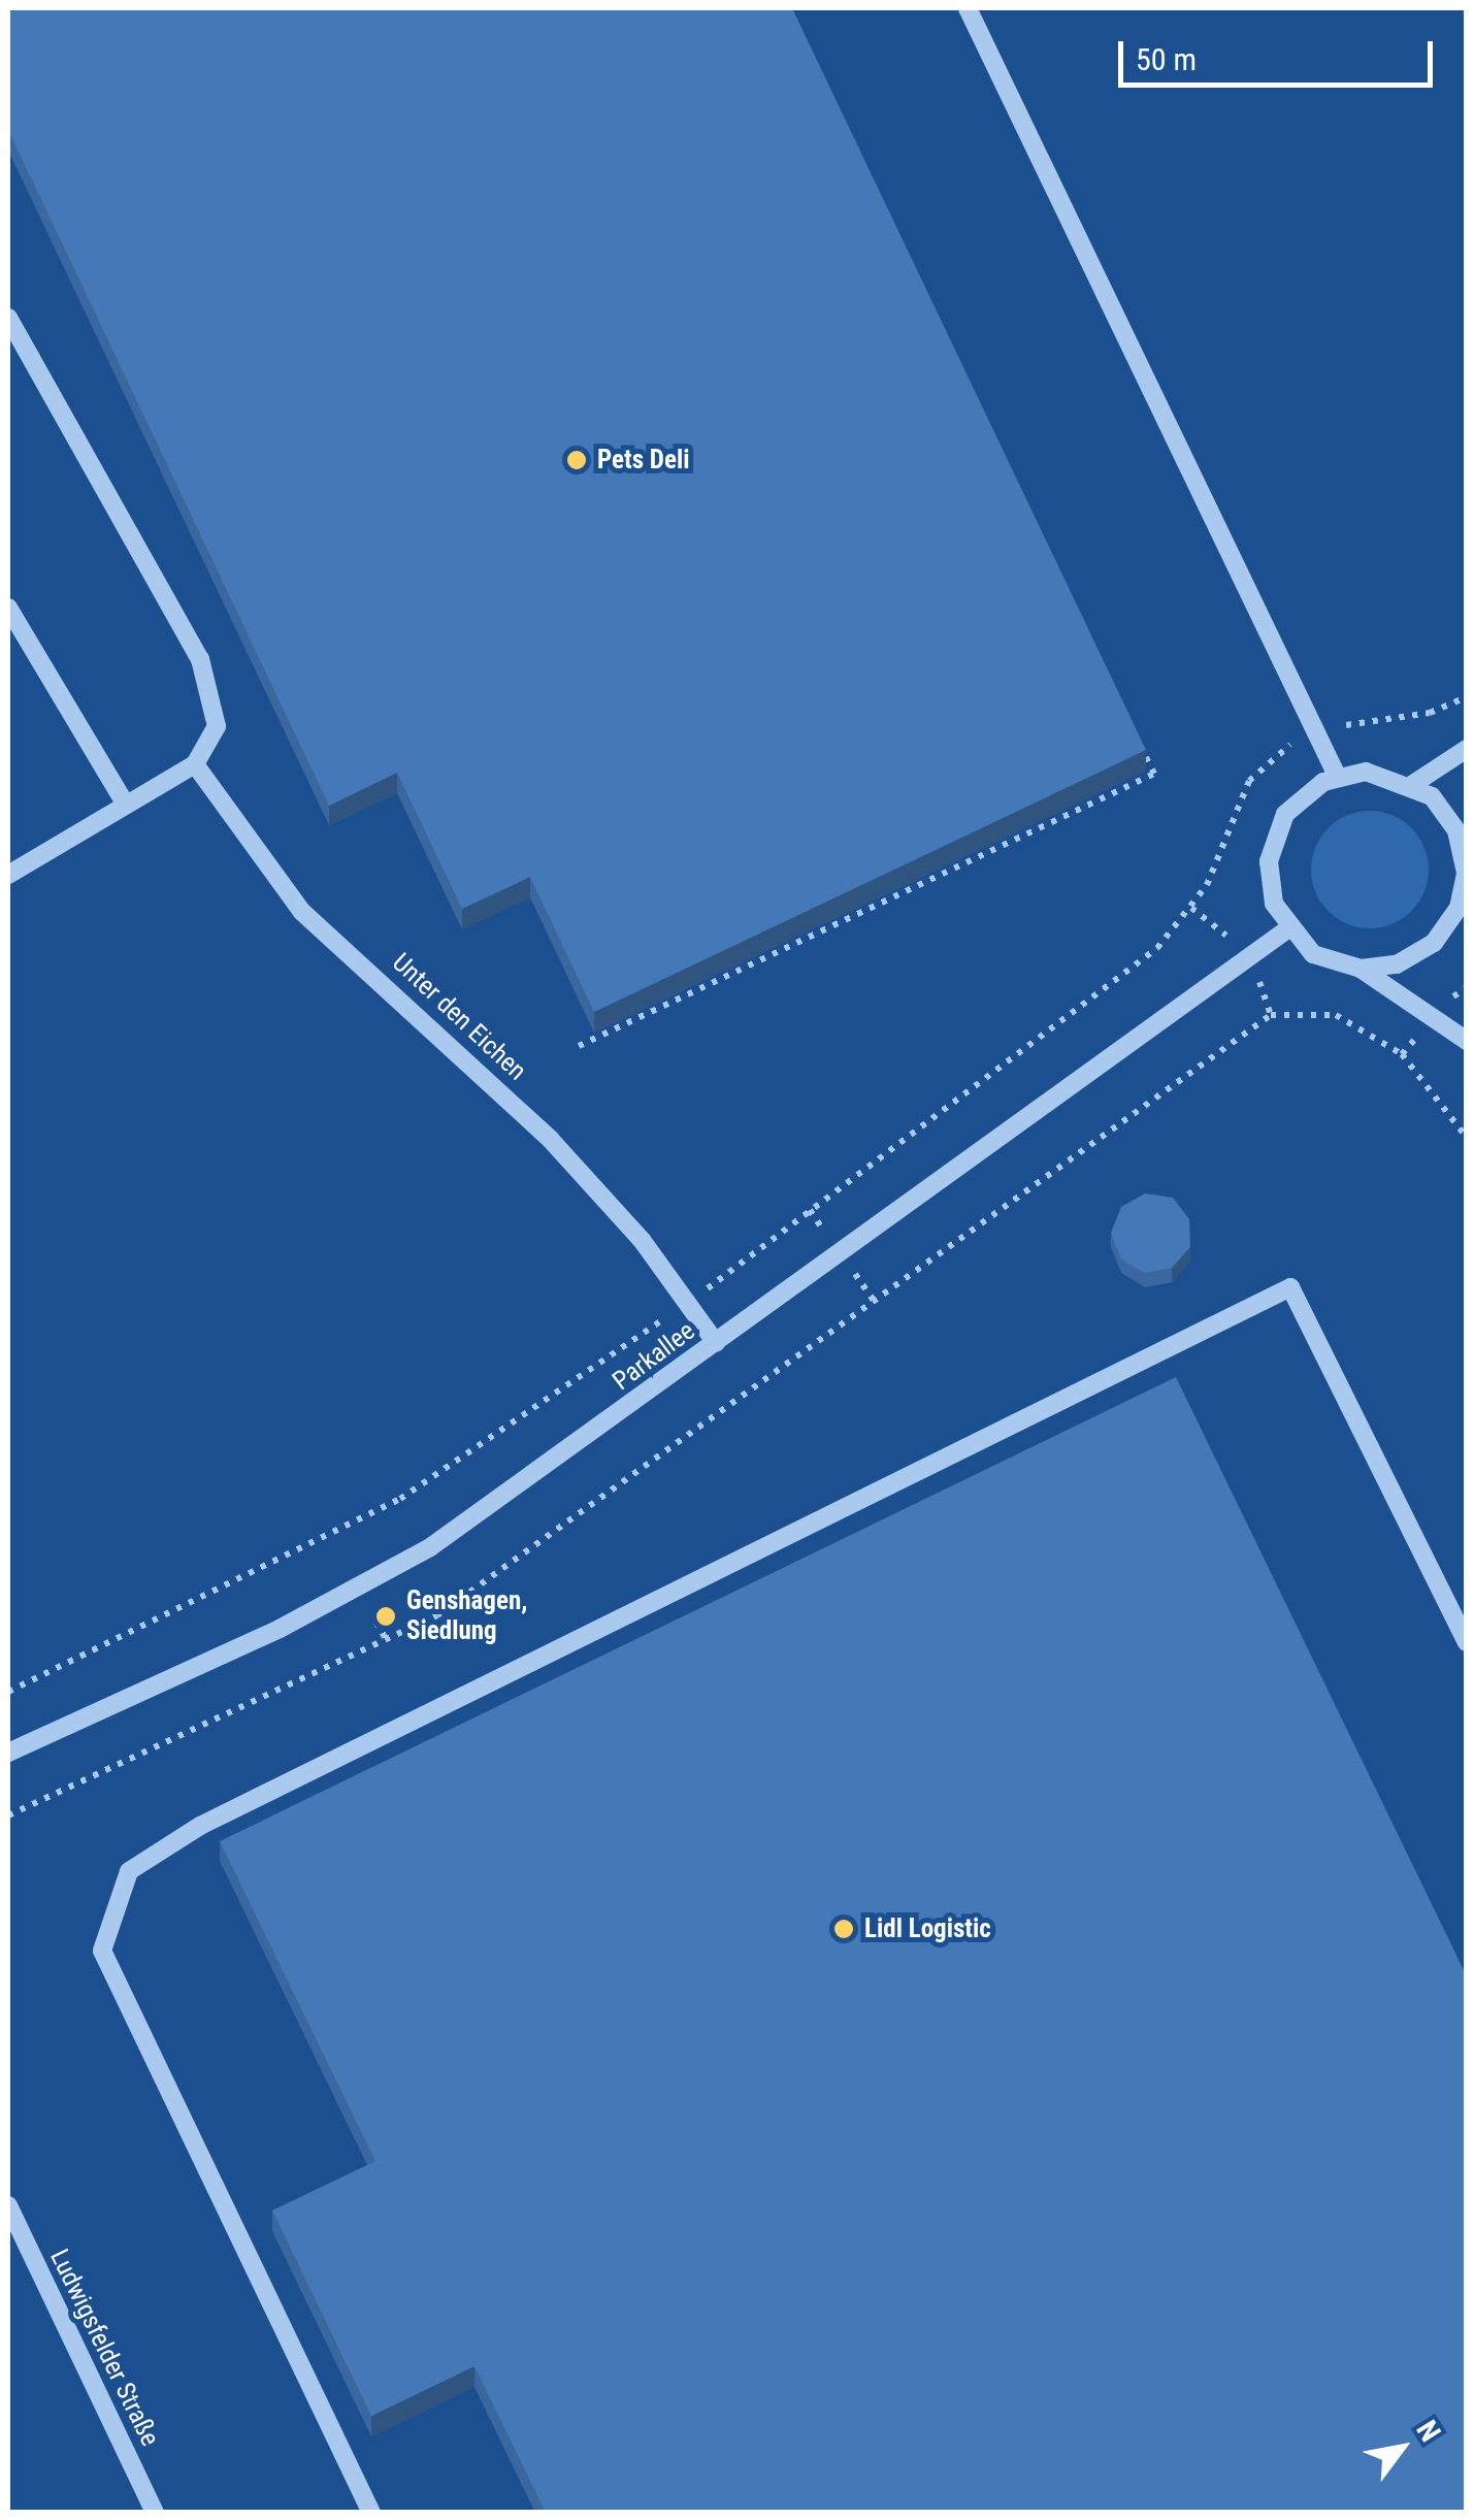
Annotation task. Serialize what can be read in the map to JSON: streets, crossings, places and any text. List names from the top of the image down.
{
  "streets": {
    "street": ["Unter den Eichen", "Parkallee", "Ludwigsfelder Straße"]
  },
  "crossings": [
    ["Unter den Eichen", "Parkallee"]
  ],
  "places": ["Pets Deli", "Genshagen, Siedlung", "Lidl Logistic"],
  "scale_bar": "50 m",
  "north": "top right"
}
